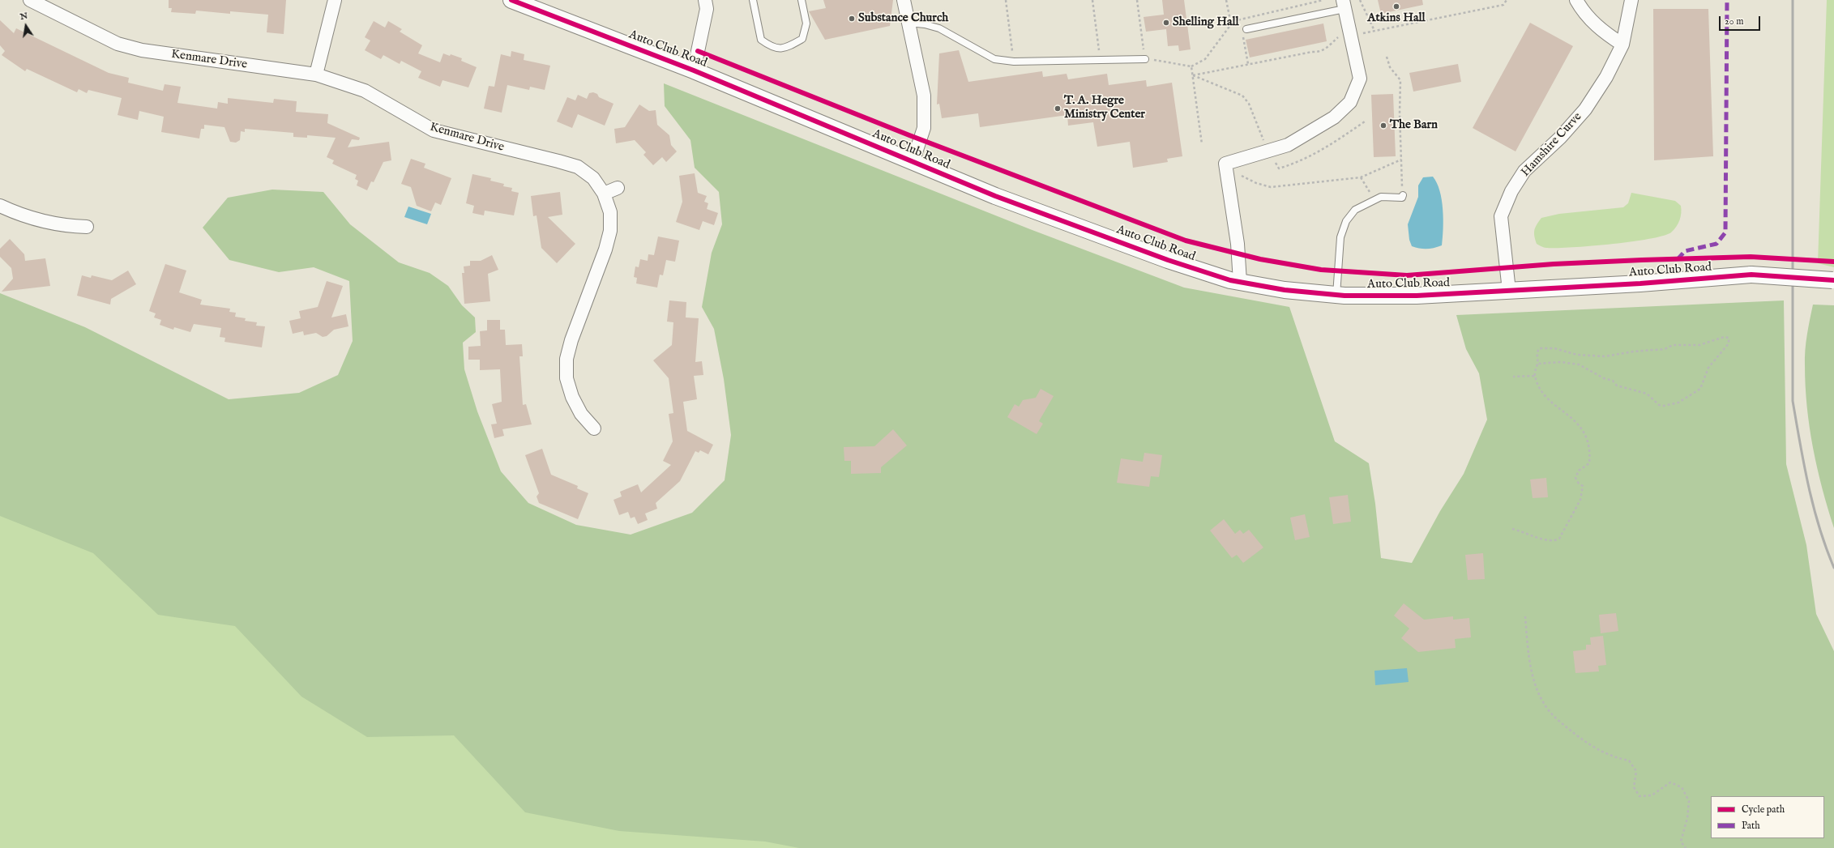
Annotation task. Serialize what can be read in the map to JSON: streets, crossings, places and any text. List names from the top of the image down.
{
  "streets": {
    "street": ["Auto Club Road", "Kenmare Drive", "Hamshire Curve"]
  },
  "crossings": [
    ["Auto Club Road", "Hamshire Curve"]
  ],
  "places": [
    "Atkins Hall",
    "Substance Church",
    "Shelling Hall",
    "T. A. Hegre Ministry Center",
    "The Barn"
  ],
  "legend": ["Cycle path", "Path"],
  "scale_bar": "20 m",
  "north": "top"
}
